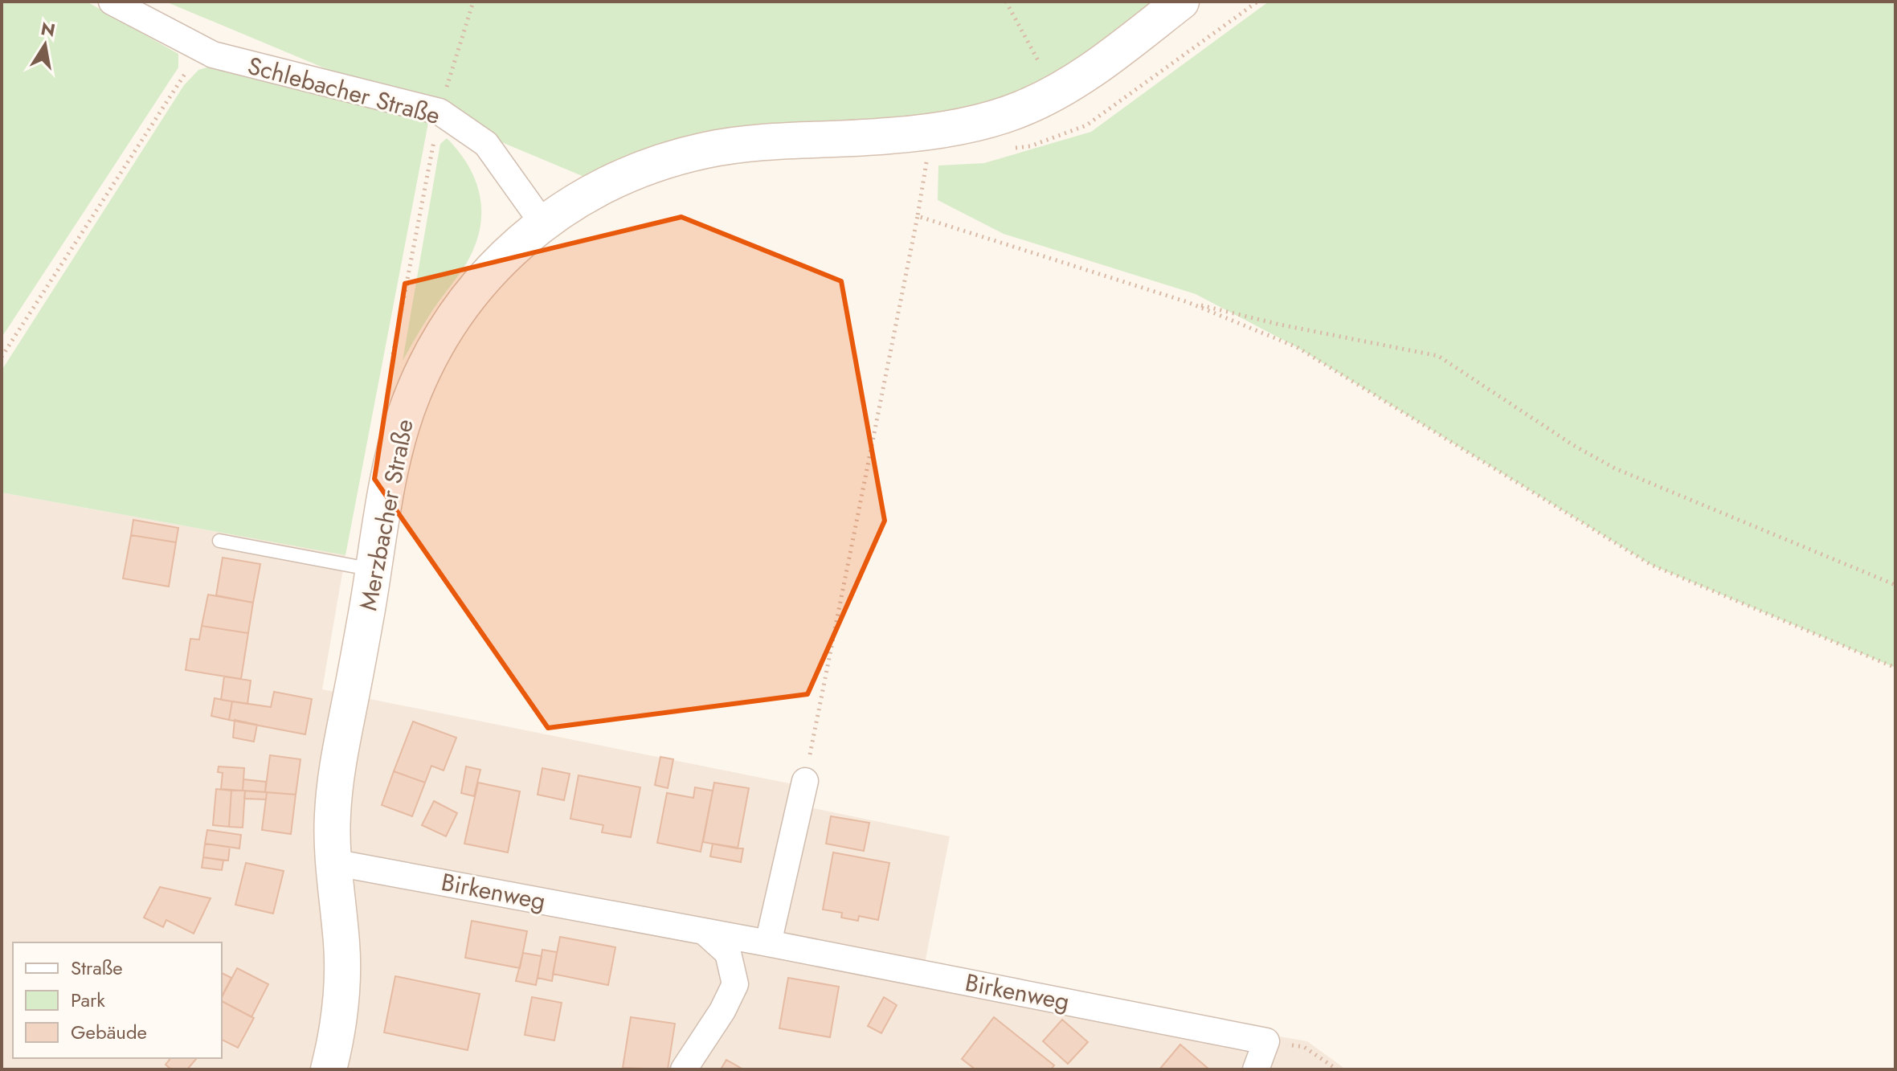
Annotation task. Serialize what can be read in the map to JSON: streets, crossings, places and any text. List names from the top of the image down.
{
  "streets": {
    "main road": ["Merzbacher Straße"],
    "street": ["Schlebacher Straße", "Birkenweg"]
  },
  "crossings": [
    ["Schlebacher Straße", "Merzbacher Straße"],
    ["Merzbacher Straße", "Birkenweg"]
  ],
  "legend": ["Straße", "Park", "Gebäude"],
  "north": "top"
}
